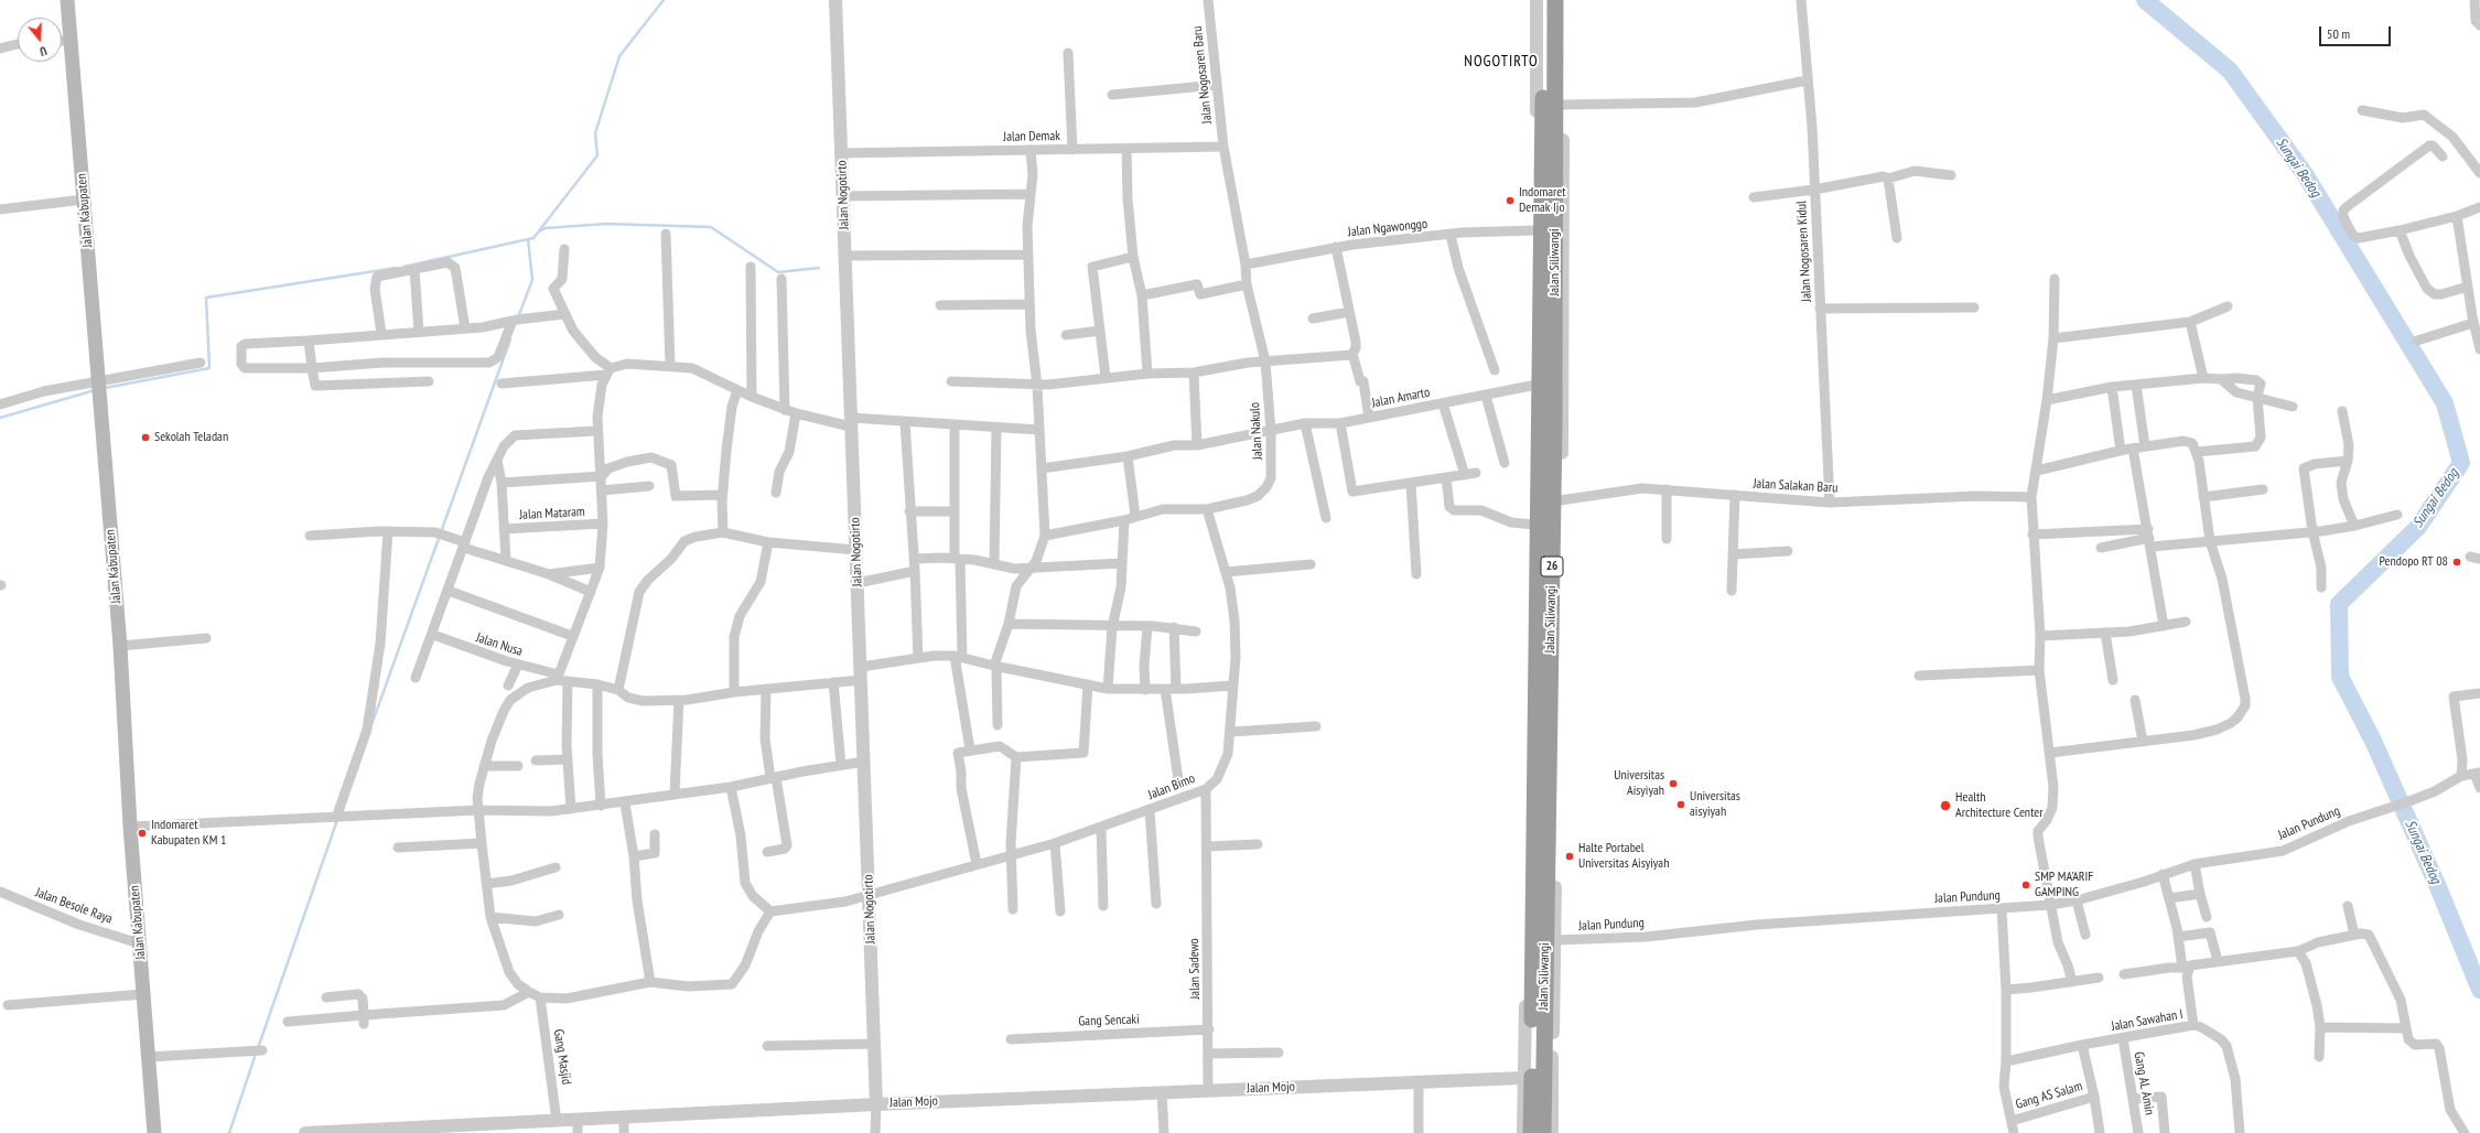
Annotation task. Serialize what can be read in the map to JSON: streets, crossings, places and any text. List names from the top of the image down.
{
  "streets": {
    "highway": ["Jalan Siliwangi", "26"],
    "main road": ["Jalan Kabupaten"],
    "street": [
      "Jalan Nogosaren Baru",
      "Jalan Demak",
      "Jalan Nogotirto",
      "Jalan Ngawonggo",
      "Jalan Nogosaren Kidul",
      "Jalan Amarto",
      "Jalan Nakulo",
      "Jalan Salakan Baru",
      "Jalan Mataram",
      "Jalan Nusa",
      "Jalan Bimo",
      "Jalan Pundung",
      "Jalan Besole Raya",
      "Jalan Sadewo",
      "Gang Sencaki",
      "Jalan Sawahan I",
      "Gang Masjid",
      "Gang AL Amin",
      "Jalan Mojo",
      "Gang AS Salam"
    ]
  },
  "crossings": [
    ["Jalan Nogosaren Baru", "Jalan Demak"],
    ["Jalan Nogosaren Baru", "Jalan Nakulo"],
    ["Jalan Demak", "Jalan Nogotirto"],
    ["Jalan Demak", "Jalan Nakulo"],
    ["Jalan Nogotirto", "Jalan Bimo"],
    ["Jalan Nogotirto", "Jalan Mojo"],
    ["Jalan Kabupaten", "Jalan Besole Raya"],
    ["Jalan Ngawonggo", "Jalan Nakulo"],
    ["Jalan Nogosaren Kidul", "Jalan Salakan Baru"],
    ["Jalan Amarto", "Jalan Nakulo"],
    ["Jalan Nakulo", "Jalan Bimo"],
    ["Jalan Bimo", "Jalan Sadewo"],
    ["Jalan Sadewo", "Gang Sencaki"],
    ["Jalan Sadewo", "Jalan Mojo"],
    ["Jalan Sawahan I", "Gang AL Amin"],
    ["Gang Masjid", "Jalan Mojo"]
  ],
  "districts": ["NOGOTIRTO"],
  "water": ["Sungai Bedog"],
  "places": [
    "Indomaret Demak Ijo",
    "Sekolah Teladan",
    "Pendopo RT 08",
    "Universitas Aisyiyah",
    "Universitas aisyiyah",
    "Health Architecture Center",
    "Indomaret Kabupaten KM 1",
    "Halte Portabel Universitas Aisyiyah",
    "SMP MA'ARIF GAMPING"
  ],
  "scale_bar": "50 m",
  "north": "bottom"
}
